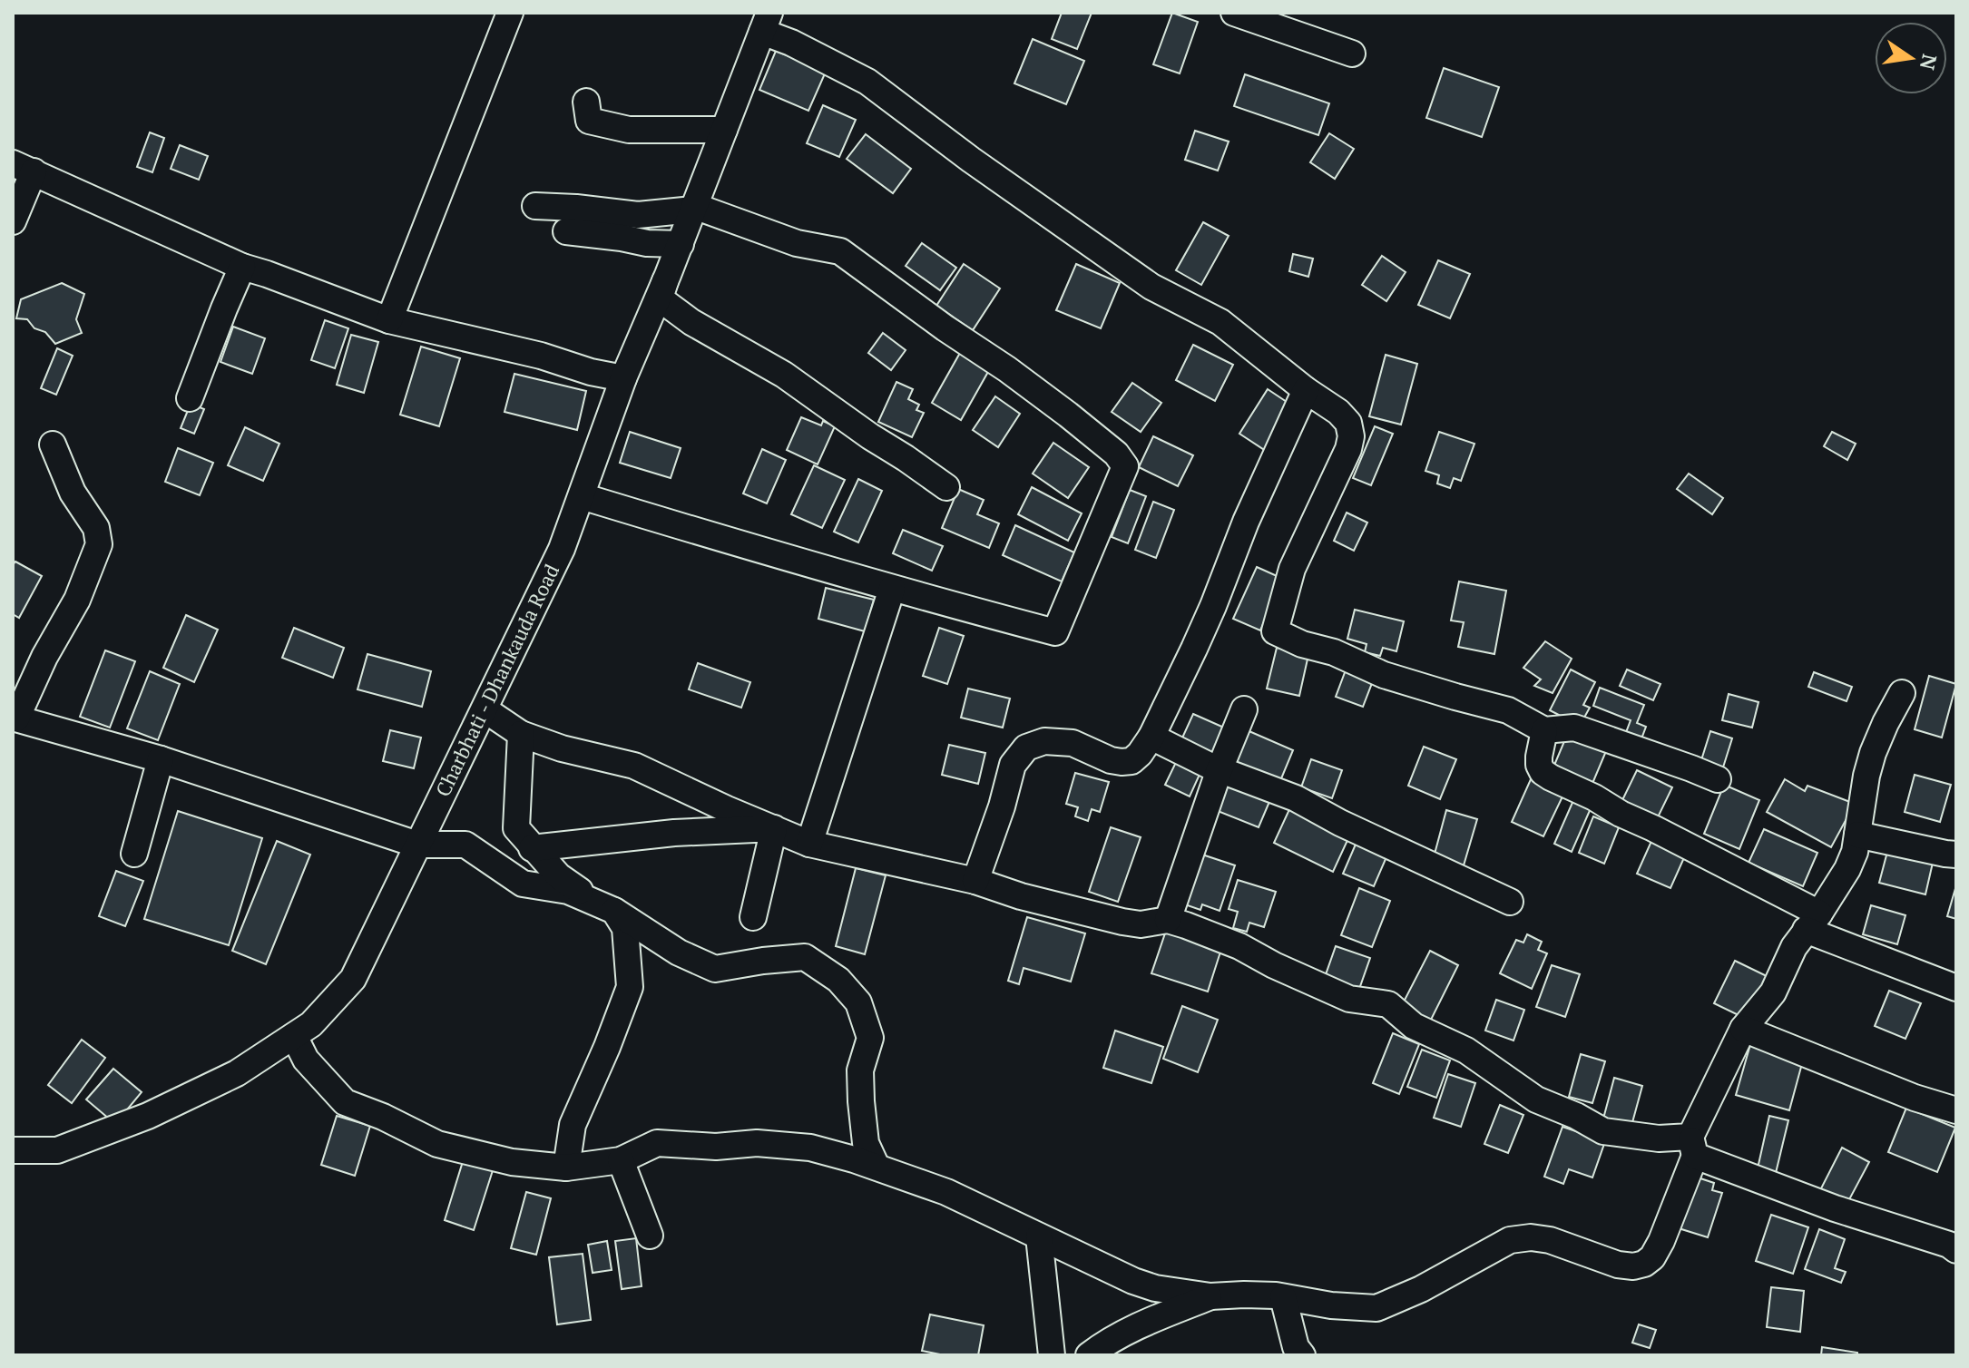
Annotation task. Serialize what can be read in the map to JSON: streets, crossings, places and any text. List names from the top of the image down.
{
  "streets": {
    "street": ["Charbhati - Dhankauda Road"]
  },
  "north": "right"
}
